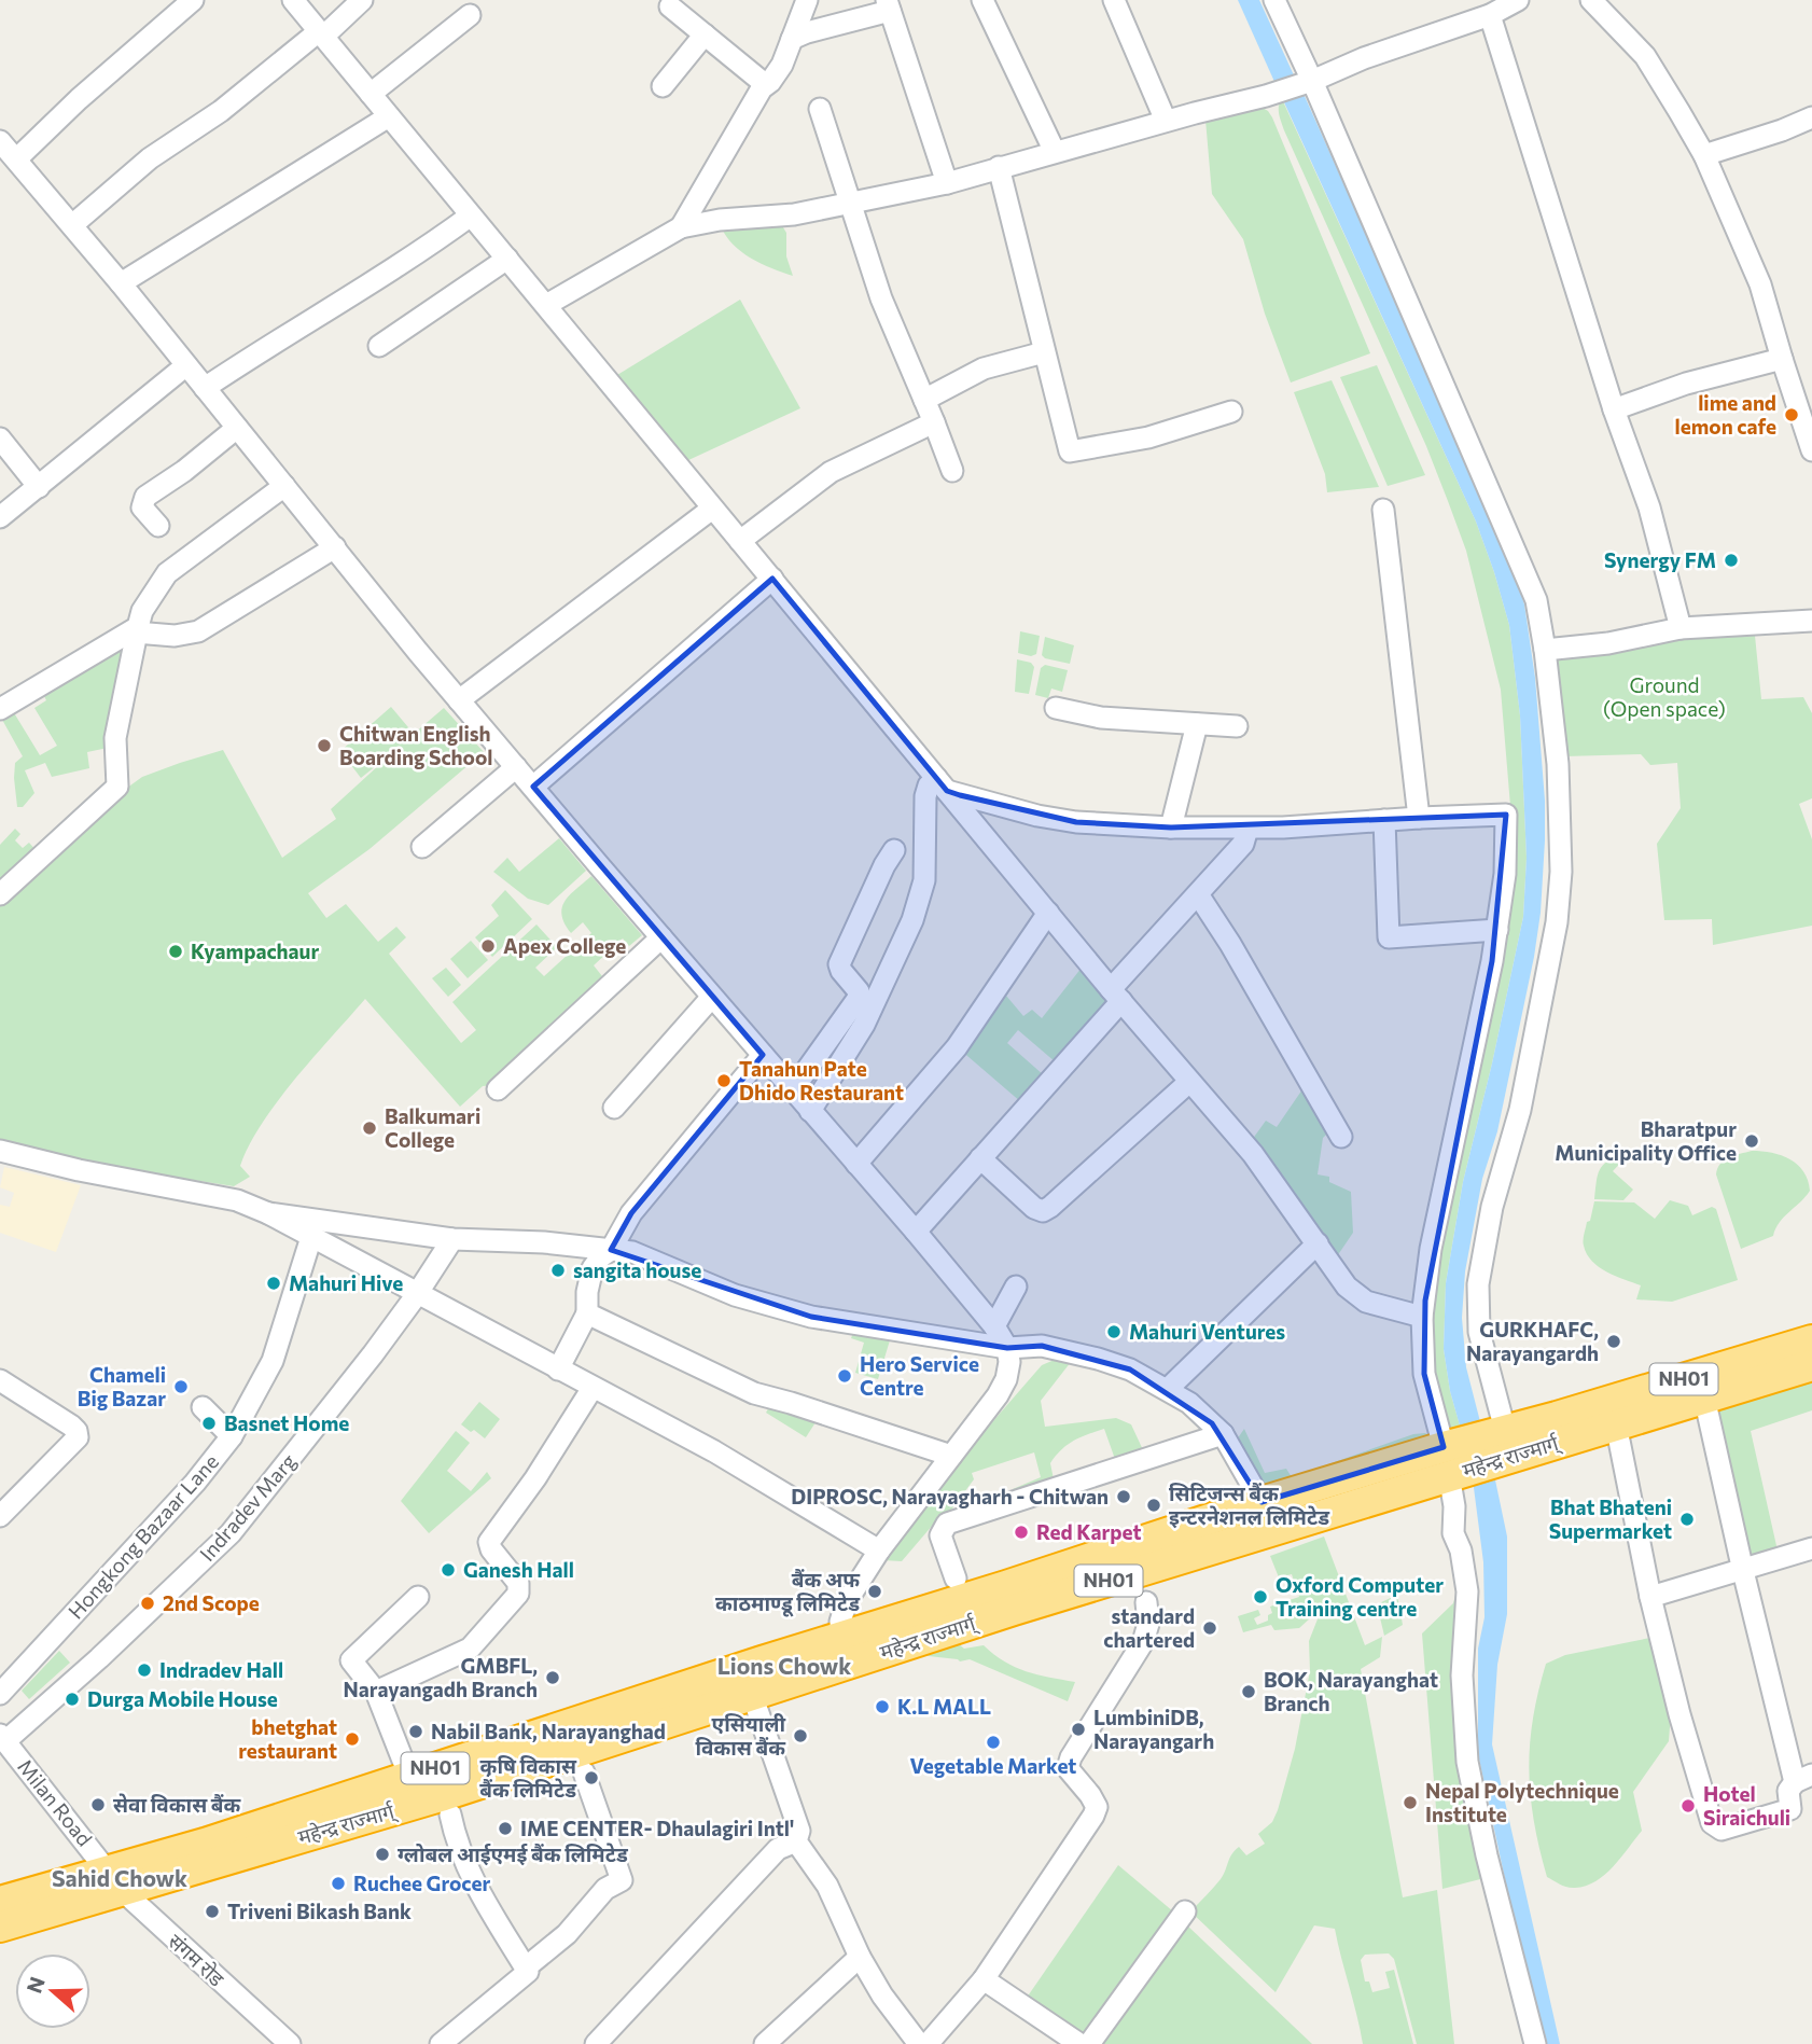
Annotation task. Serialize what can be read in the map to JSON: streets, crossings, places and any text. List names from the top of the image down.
{
  "streets": {
    "highway": ["NH01", "महेन्द्र राज्मार्ग्"],
    "street": [
      "Indradev Marg",
      "Hongkong Bazaar Lane",
      "Milan Road",
      "संगम रोड"
    ]
  },
  "crossings": [
    ["महेन्द्र राज्मार्ग्", "Milan Road"],
    ["महेन्द्र राज्मार्ग्", "संगम रोड"],
    ["Indradev Marg", "Milan Road"],
    ["Milan Road", "संगम रोड"]
  ],
  "districts": ["Lions Chowk", "Sahid Chowk"],
  "parks": ["Ground (Open space)"],
  "places": [
    "lime and lemon cafe",
    "Synergy FM",
    "Chitwan English Boarding School",
    "Apex College",
    "Kyampachaur",
    "Tanahun Pate Dhido Restaurant",
    "Balkumari College",
    "Bharatpur Municipality Office",
    "sangita house",
    "Mahuri Hive",
    "Mahuri Ventures",
    "GURKHAFC, Narayangardh",
    "Hero Service Centre",
    "Chameli Big Bazar",
    "Basnet Home",
    "DIPROSC, Narayagharh - Chitwan",
    "सिटिजन्स बैंक इन्टरनेशनल लिमिटेड",
    "Bhat Bhateni Supermarket",
    "Red Karpet",
    "Ganesh Hall",
    "बैंक अफ काठमाण्डू लिमिटेड",
    "Oxford Computer Training centre",
    "2nd Scope",
    "standard chartered",
    "Indradev Hall",
    "GMBFL, Narayangadh Branch",
    "BOK, Narayanghat Branch",
    "Durga Mobile House",
    "K.L MALL",
    "LumbiniDB, Narayangarh",
    "Nabil Bank, Narayanghad",
    "एसियाली विकास बैंक",
    "bhetghat restaurant",
    "Vegetable Market",
    "कृषि विकास बैंक लिमिटेड",
    "Nepal Polytechnique Institute",
    "सेवा विकास बैंक",
    "Hotel Siraichuli",
    "IME CENTER- Dhaulagiri Intl'",
    "ग्लोबल आईएमई बैंक लिमिटेड",
    "Ruchee Grocer",
    "Triveni Bikash Bank"
  ],
  "north": "left"
}
